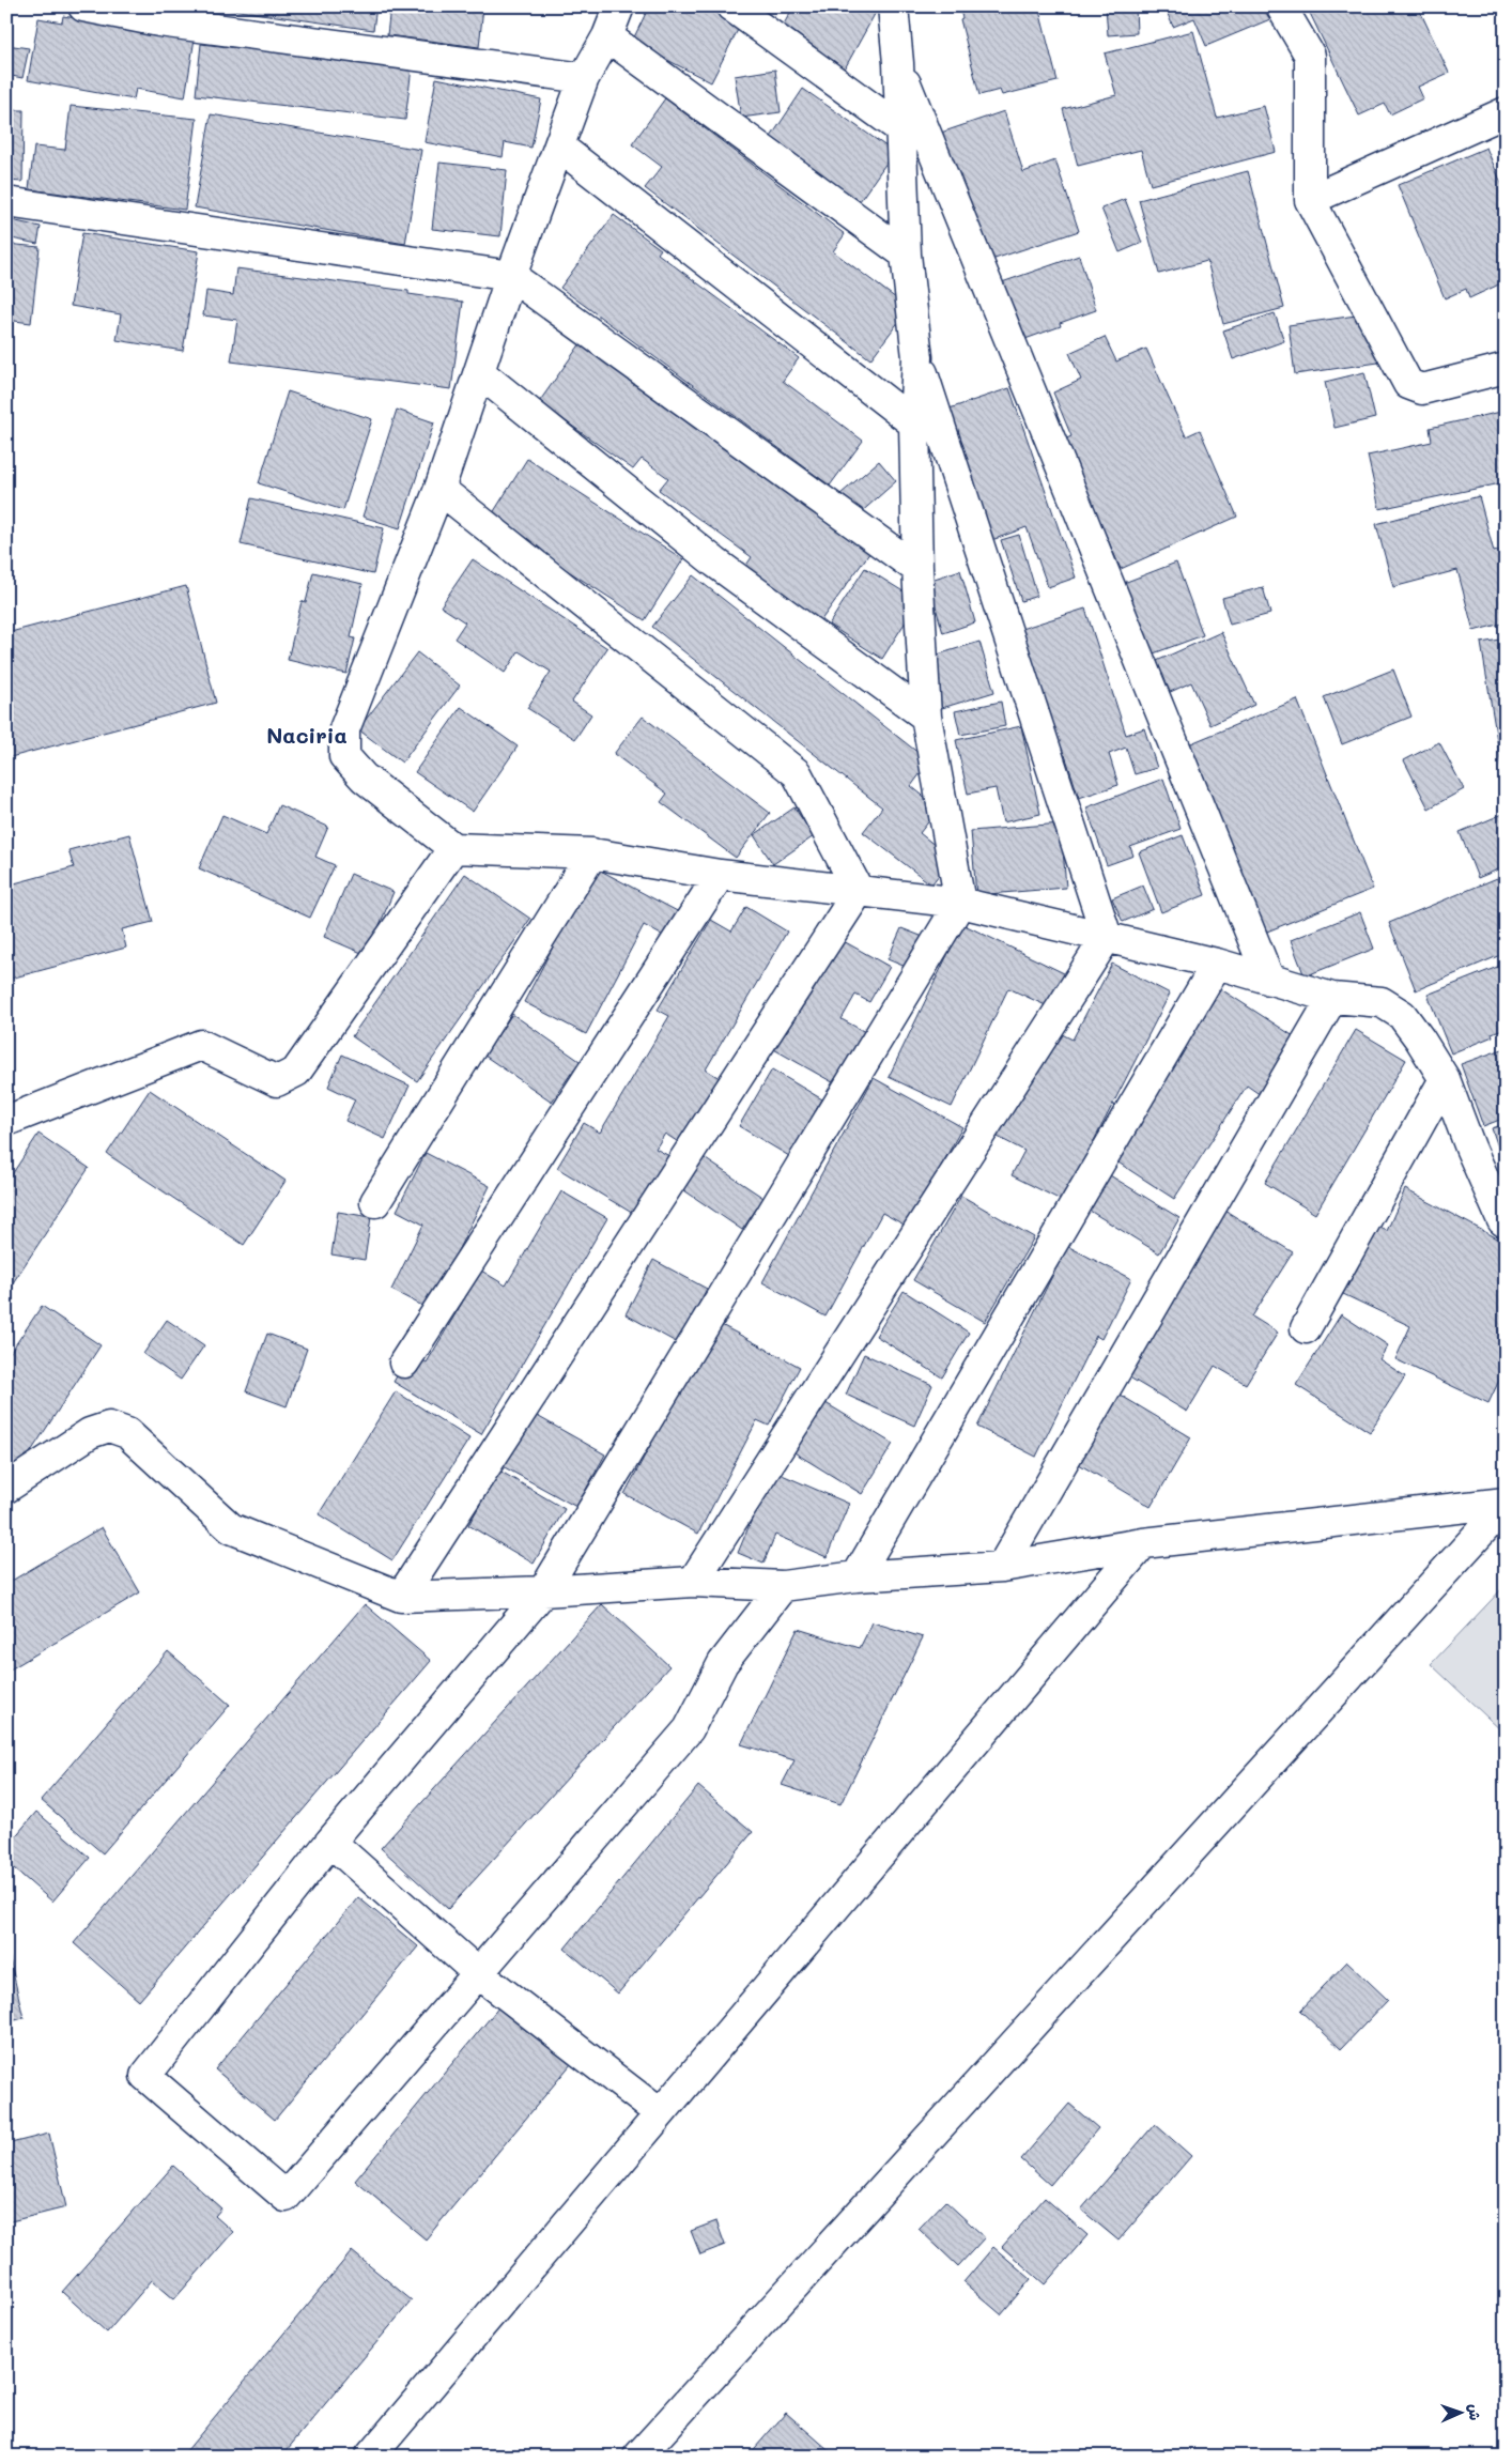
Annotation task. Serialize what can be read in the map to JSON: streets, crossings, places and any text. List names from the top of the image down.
{
  "districts": ["Naciria"],
  "north": "right"
}
